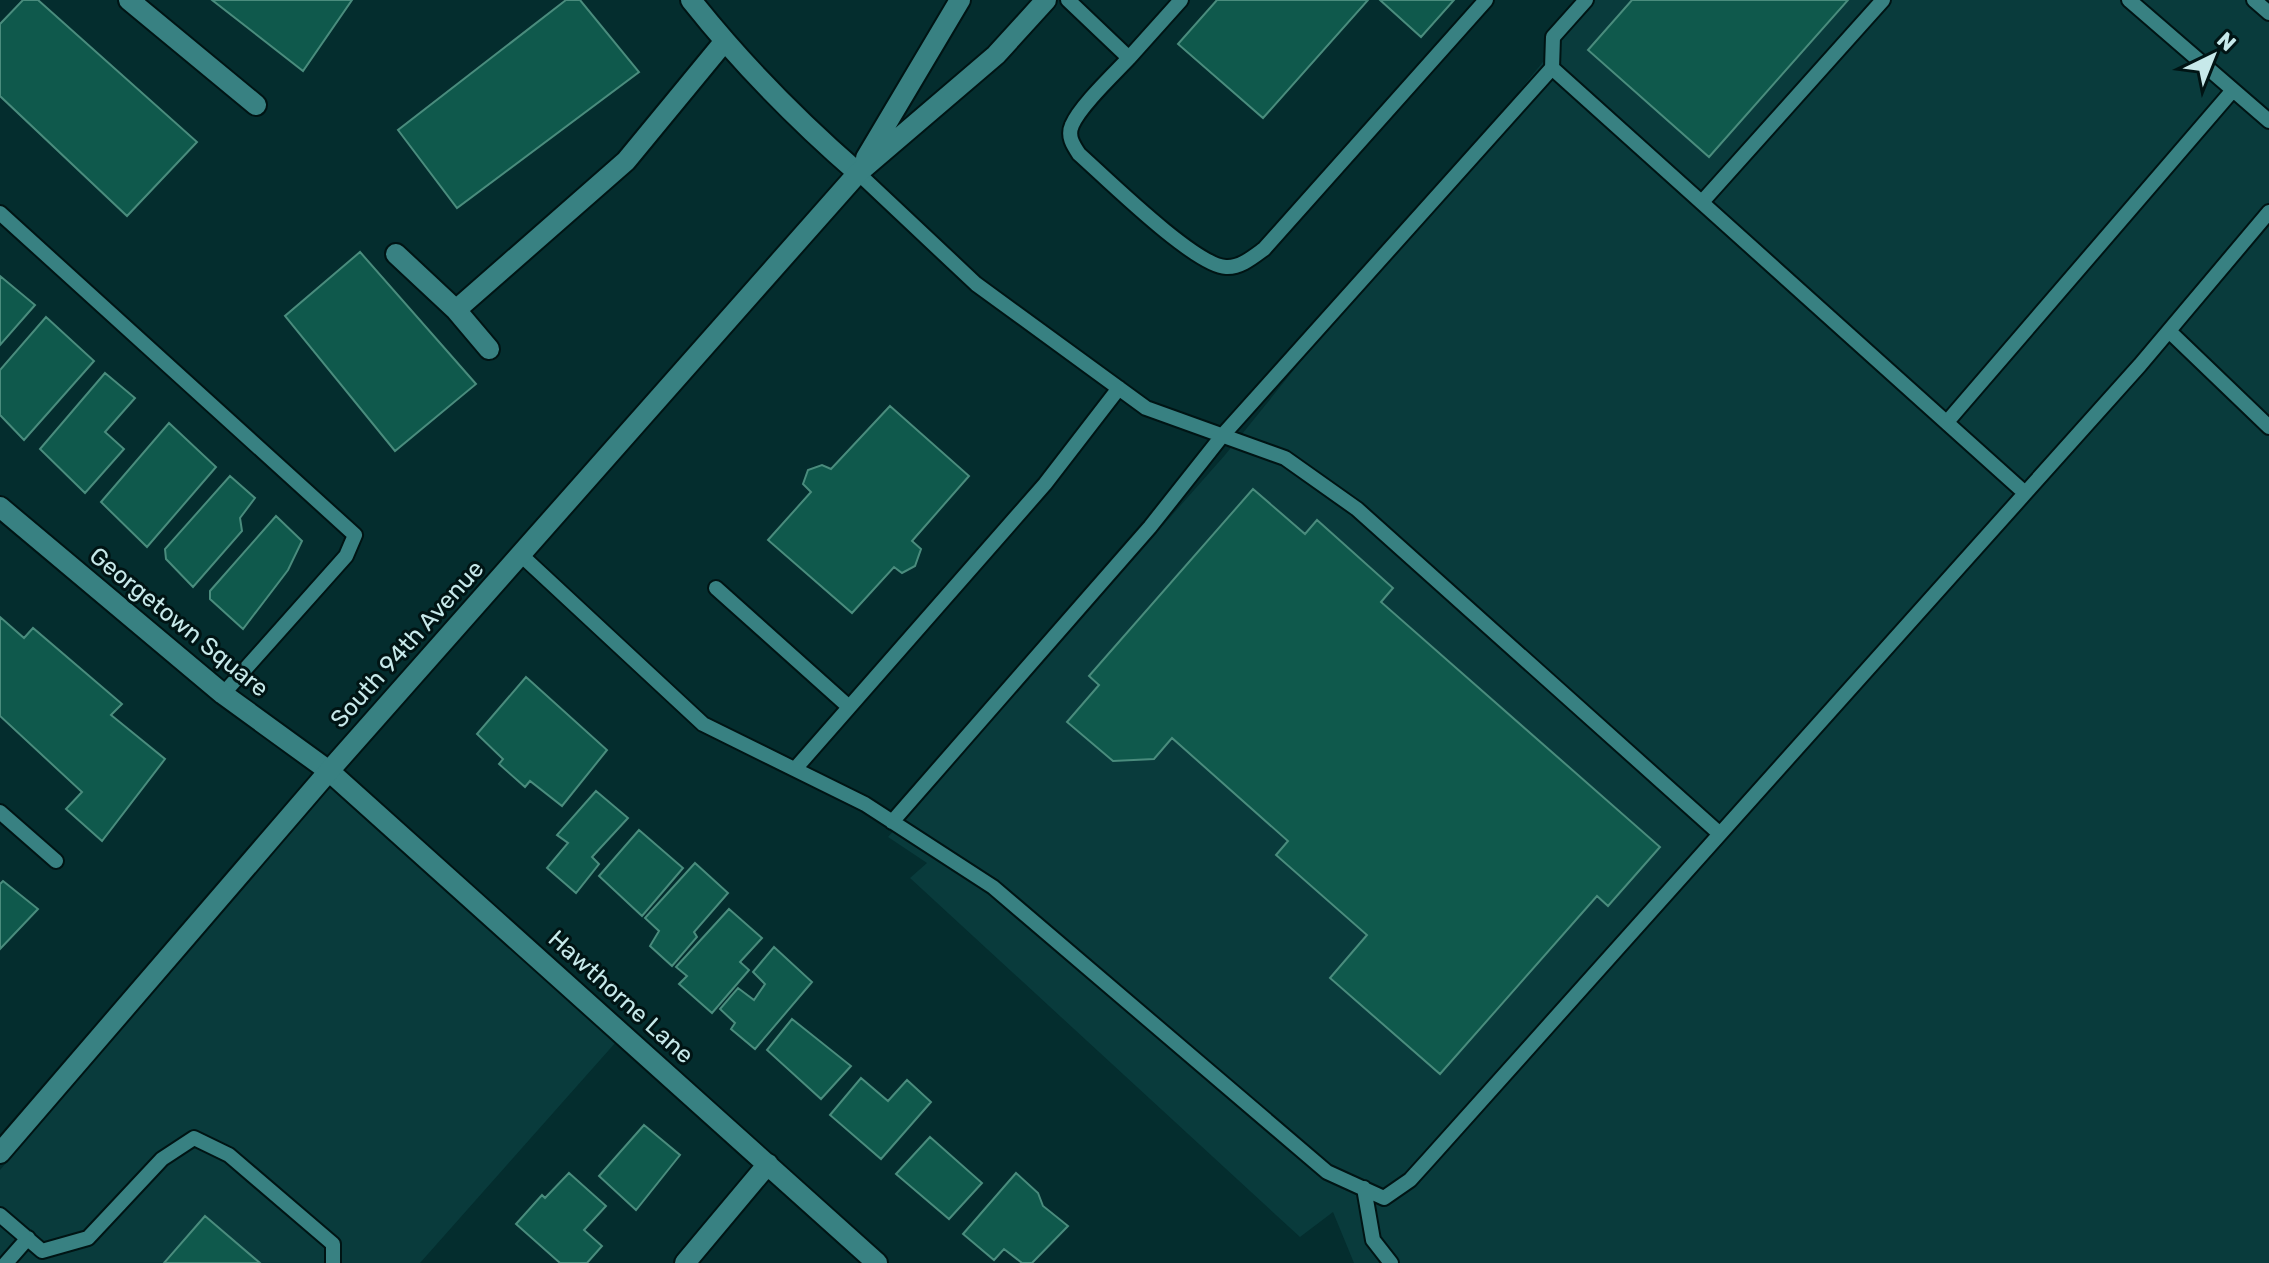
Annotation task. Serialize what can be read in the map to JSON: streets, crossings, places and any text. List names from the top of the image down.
{
  "streets": {
    "street": ["Georgetown Square", "South 94th Avenue", "Hawthorne Lane"]
  },
  "crossings": [
    ["Georgetown Square", "South 94th Avenue"],
    ["Georgetown Square", "Hawthorne Lane"],
    ["South 94th Avenue", "Hawthorne Lane"]
  ],
  "north": "top right"
}
